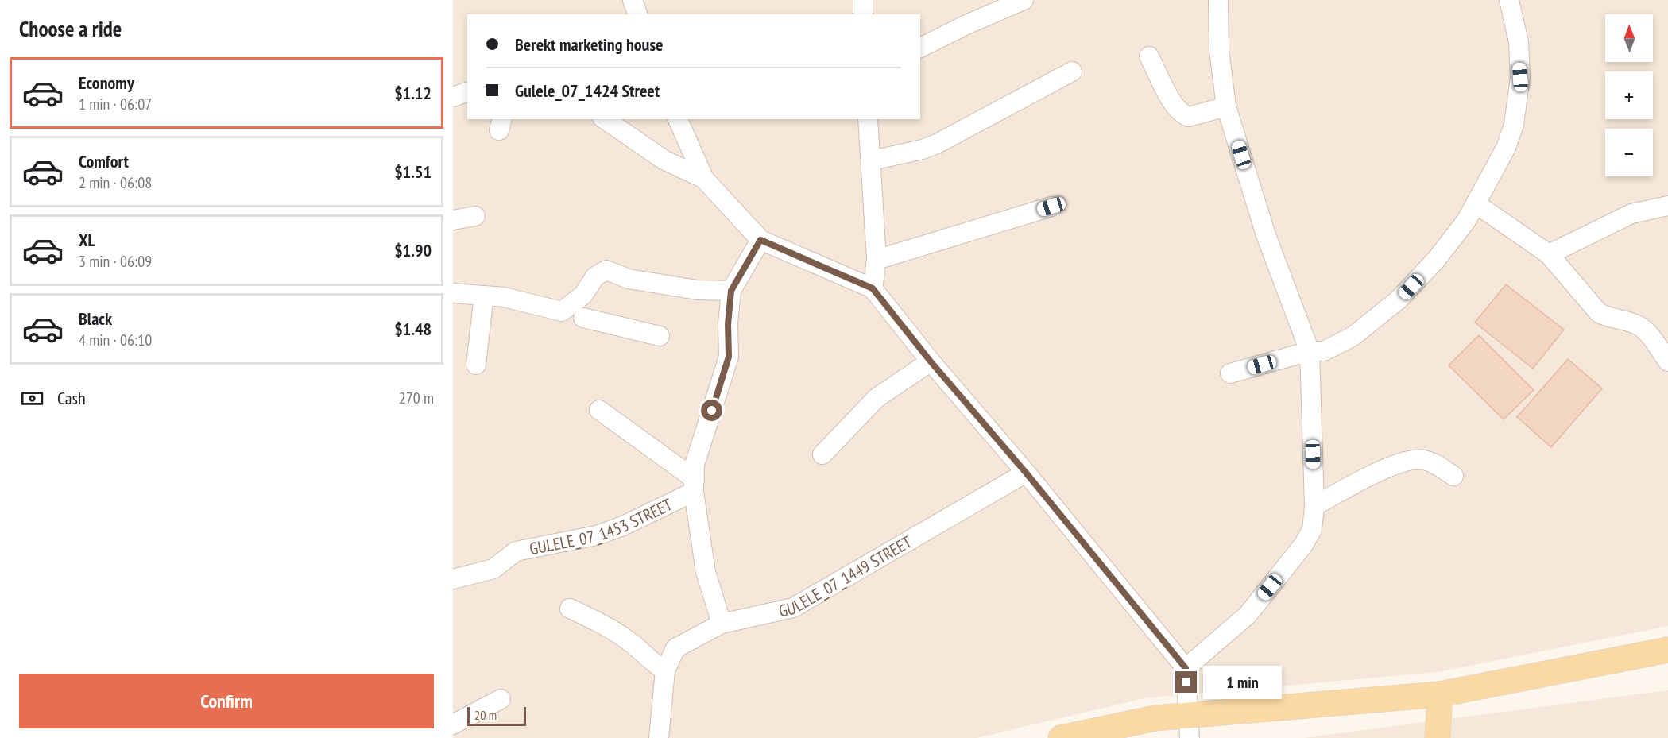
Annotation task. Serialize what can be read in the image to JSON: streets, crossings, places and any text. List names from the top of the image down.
{
  "streets": {
    "street": ["GULELE_07_1453 STREET", "GULELE_07_1449 STREET"]
  },
  "scale_bar": "20 m",
  "north": "top",
  "page": {
    "heading": "Choose a ride",
    "map_buttons": ["+", "−"],
    "banner": ["Berekt marketing house", "Gulele_07_1424 Street"],
    "list": [
      {
        "name": "Economy",
        "note": "1 min · 06:07",
        "value": "$1.12"
      },
      {
        "name": "Comfort",
        "note": "2 min · 06:08",
        "value": "$1.51"
      },
      {
        "name": "XL",
        "note": "3 min · 06:09",
        "value": "$1.90"
      },
      {
        "name": "Black",
        "note": "4 min · 06:10",
        "value": "$1.48"
      }
    ],
    "pay": ["Cash", "270 m"],
    "buttons": "Confirm",
    "bubble": "1 min",
    "scale": "20 m"
  }
}
